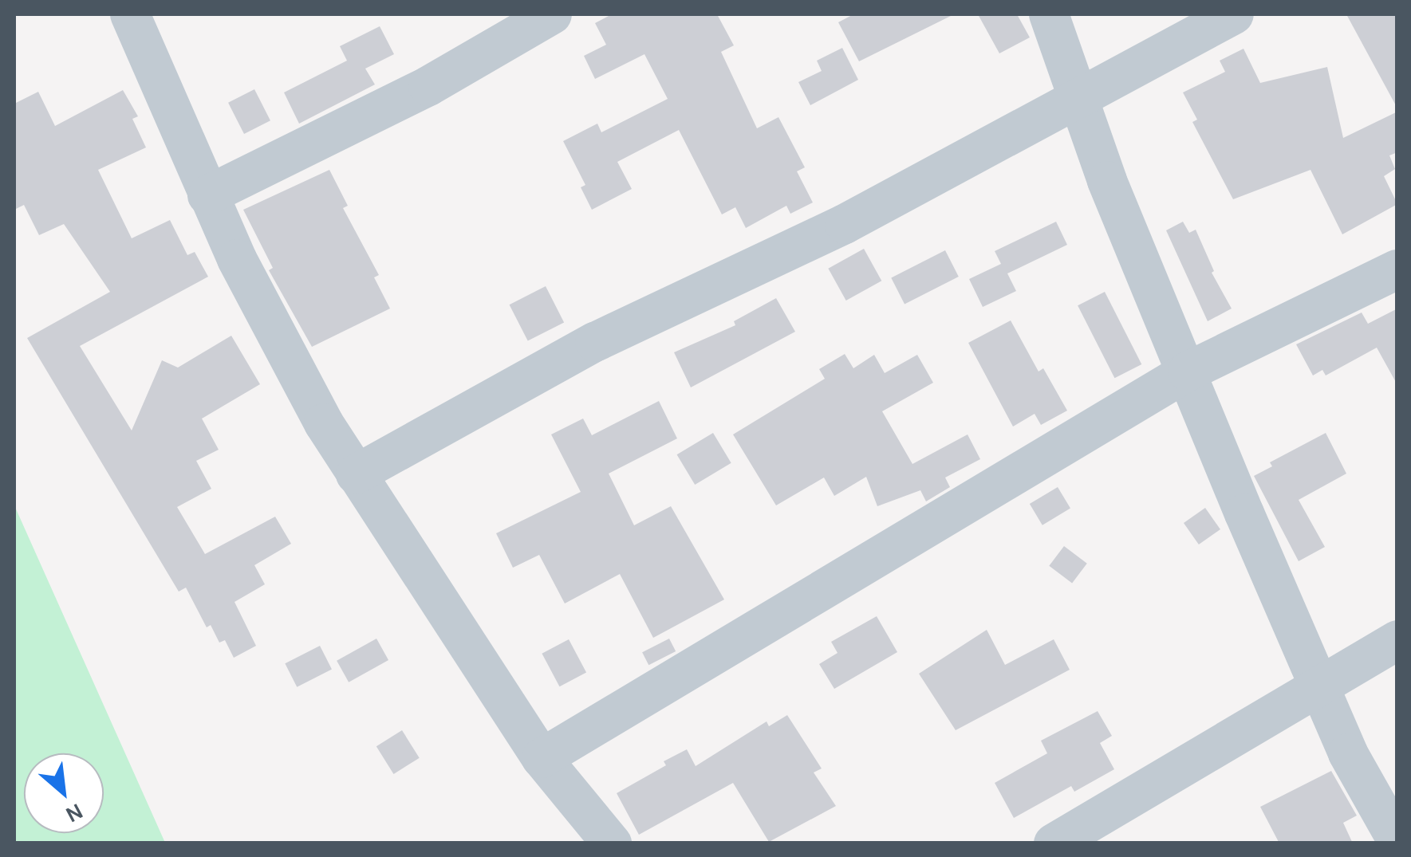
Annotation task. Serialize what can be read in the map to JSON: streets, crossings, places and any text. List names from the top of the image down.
{
  "north": "bottom right"
}
